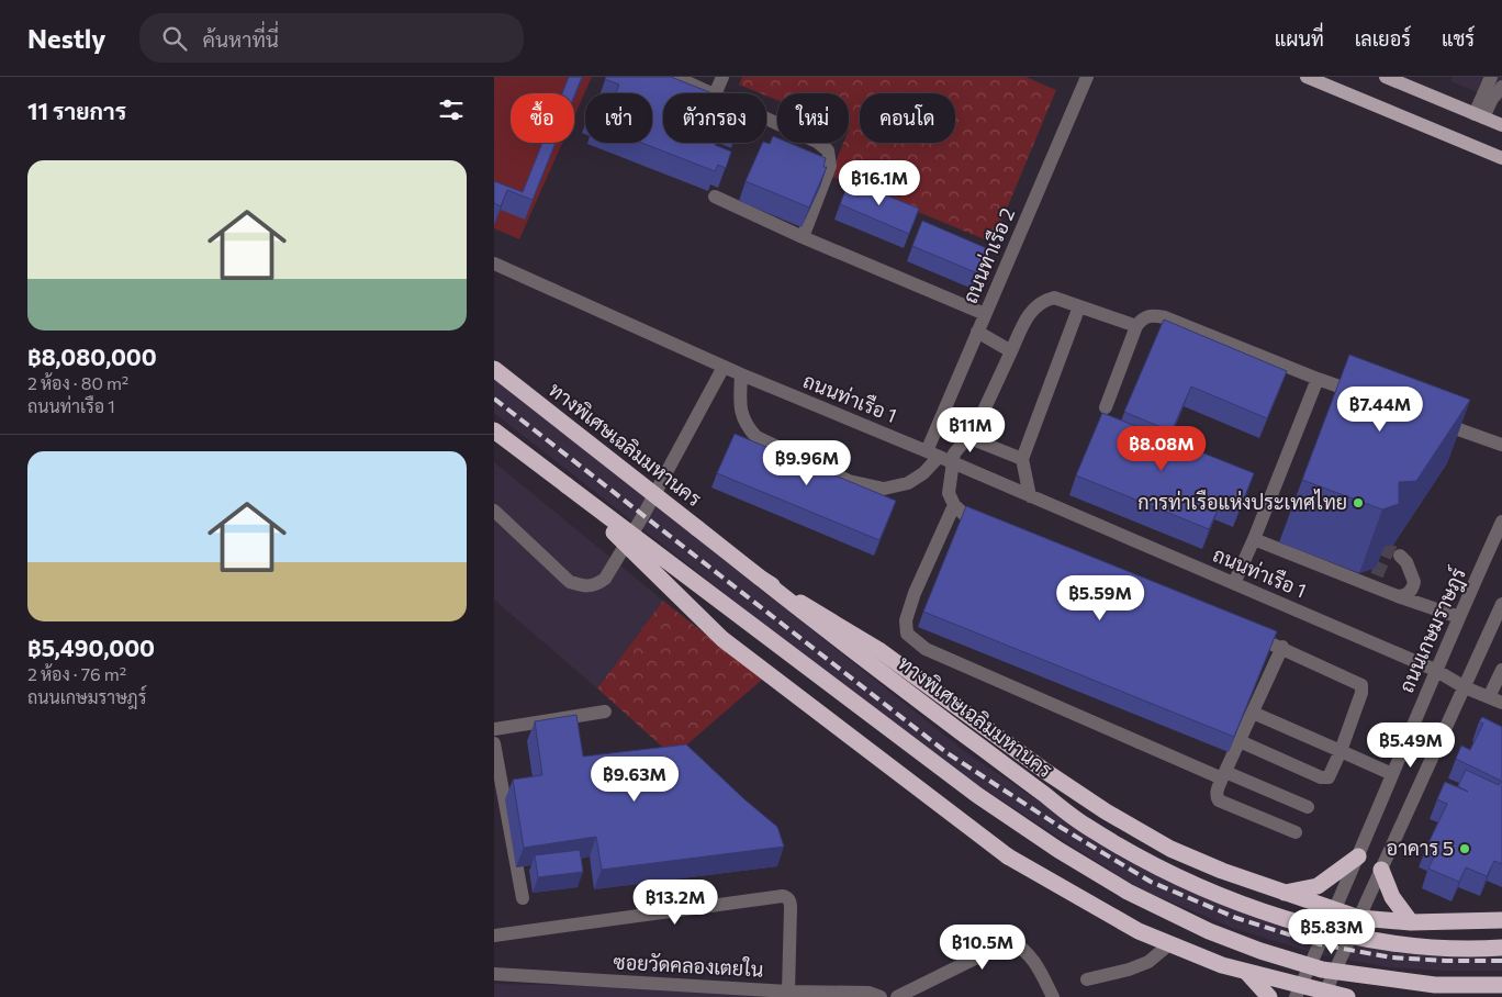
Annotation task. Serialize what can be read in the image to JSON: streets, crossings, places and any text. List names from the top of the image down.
{
  "streets": {
    "highway": ["ทางพิเศษเฉลิมมหานคร"],
    "street": [
      "ถนนท่าเรือ 2",
      "ถนนท่าเรือ 1",
      "ถนนเกษมราษฎร์",
      "ซอยวัดคลองเตยใน"
    ]
  },
  "crossings": [
    ["ถนนท่าเรือ 2", "ถนนท่าเรือ 1"],
    ["ถนนท่าเรือ 1", "ถนนเกษมราษฎร์"]
  ],
  "places": ["การท่าเรือแห่งประเทศไทย", "อาคาร 5"],
  "page": {
    "header": "Nestly",
    "search": "ค้นหาที่นี่",
    "nav": ["แผนที่", "เลเยอร์", "แชร์"],
    "heading": "11 รายการ",
    "chip": [
      "ซื้อ",
      "เช่า",
      "ตัวกรอง",
      "ใหม่",
      "คอนโด"
    ],
    "list": [
      {
        "name": "฿8,080,000",
        "note": "2 ห้อง · 80 m² · ถนนท่าเรือ 1"
      },
      {
        "name": "฿5,490,000",
        "note": "2 ห้อง · 76 m² · ถนนเกษมราษฎร์"
      }
    ],
    "price": [
      "฿16.1M",
      "฿7.44M",
      "฿11M",
      "฿8.08M",
      "฿9.96M",
      "฿5.59M",
      "฿5.49M",
      "฿9.63M",
      "฿13.2M",
      "฿5.83M",
      "฿10.5M"
    ]
  }
}
